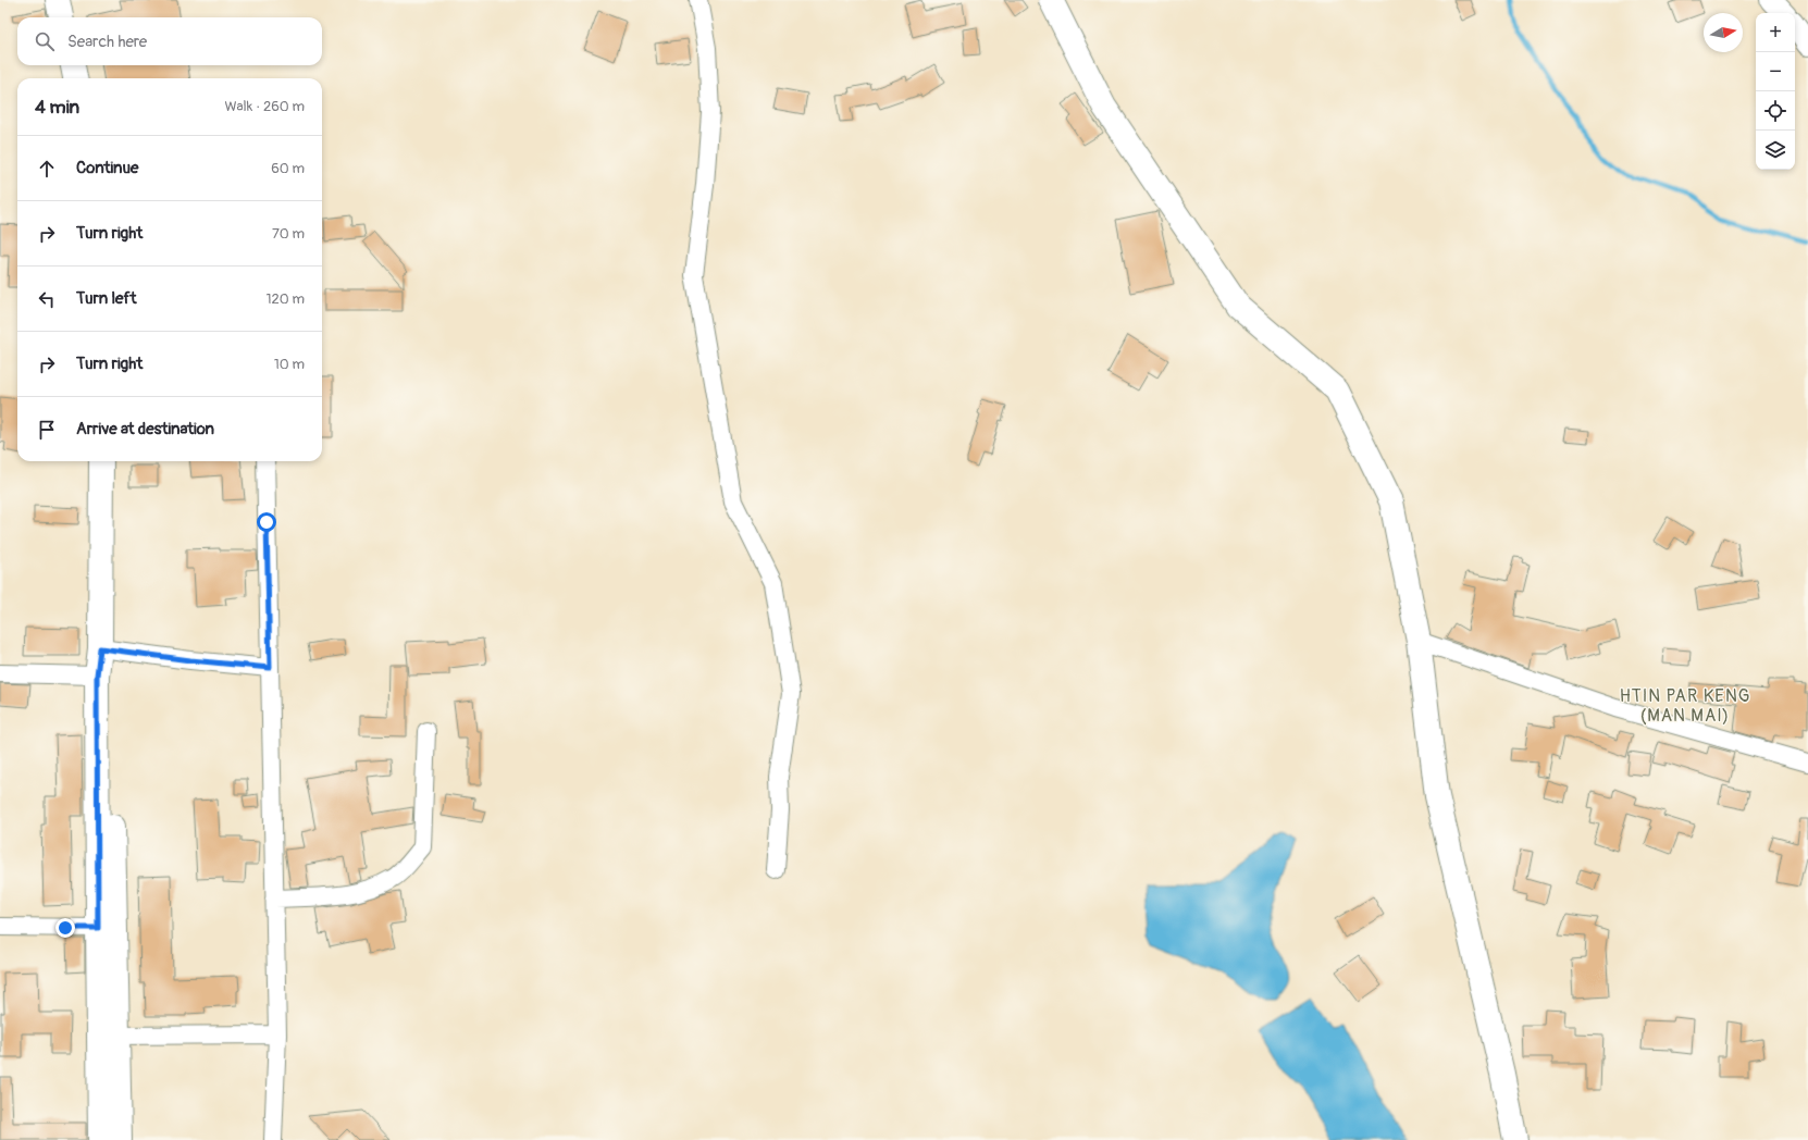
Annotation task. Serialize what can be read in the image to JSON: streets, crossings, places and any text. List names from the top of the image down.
{
  "districts": ["HTIN PAR KENG (MAN MAI)"],
  "north": "right",
  "page": {
    "map_buttons": ["+", "−"],
    "search": "Search here",
    "heading": ["4 min", "Walk · 260 m"],
    "list": [
      ["Continue", "60 m"],
      ["Turn right", "70 m"],
      ["Turn left", "120 m"],
      ["Turn right", "10 m"],
      "Arrive at destination"
    ]
  }
}
